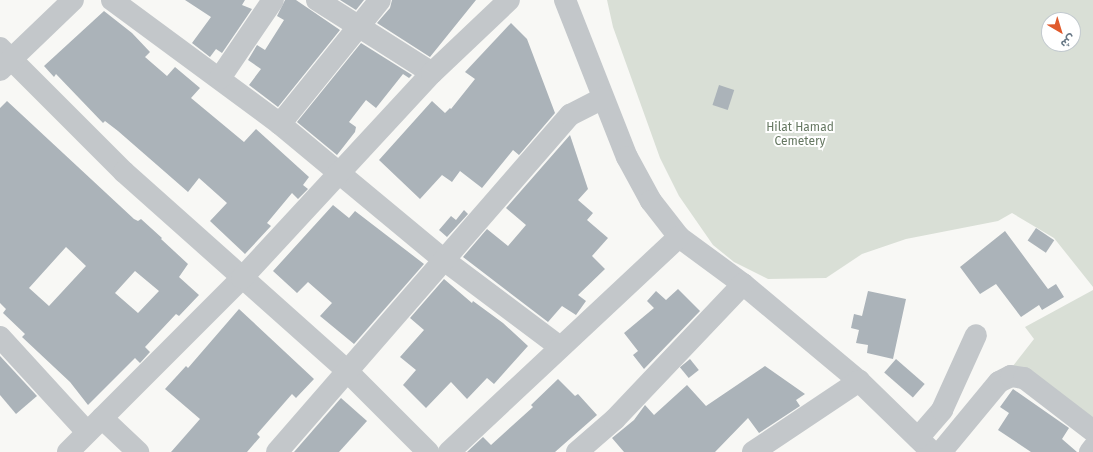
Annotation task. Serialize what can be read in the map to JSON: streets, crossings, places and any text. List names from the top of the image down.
{
  "parks": ["Hilat Hamad Cemetery"],
  "north": "bottom right"
}
